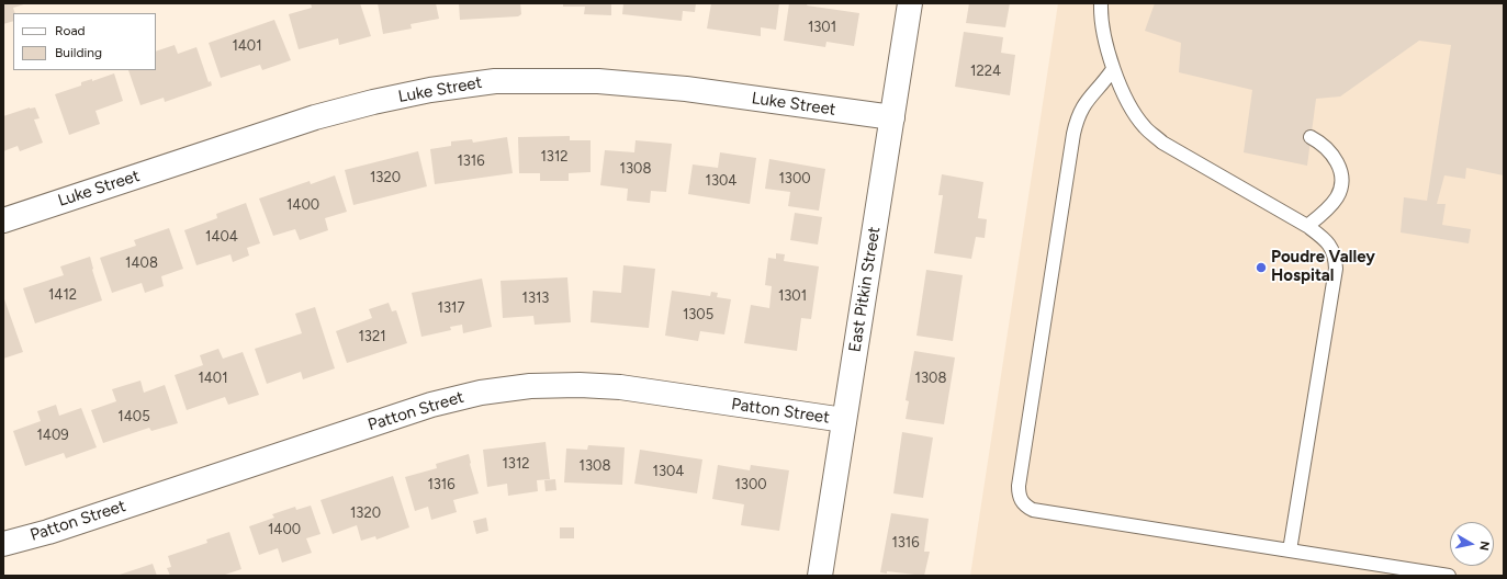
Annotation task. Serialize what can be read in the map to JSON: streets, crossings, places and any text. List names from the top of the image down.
{
  "streets": {
    "street": ["Luke Street", "East Pitkin Street", "Patton Street"]
  },
  "crossings": [
    ["Luke Street", "East Pitkin Street"],
    ["East Pitkin Street", "Patton Street"]
  ],
  "places": ["Poudre Valley Hospital"],
  "house_numbers": [
    "1301",
    "1401",
    "1224",
    "1312",
    "1316",
    "1308",
    "1320",
    "1300",
    "1304",
    "1400",
    "1404",
    "1408",
    "1412",
    "1301",
    "1313",
    "1317",
    "1305",
    "1321",
    "1401",
    "1308",
    "1405",
    "1409",
    "1312",
    "1308",
    "1304",
    "1316",
    "1300",
    "1320",
    "1400",
    "1316"
  ],
  "legend": ["Road", "Building"],
  "north": "right"
}
